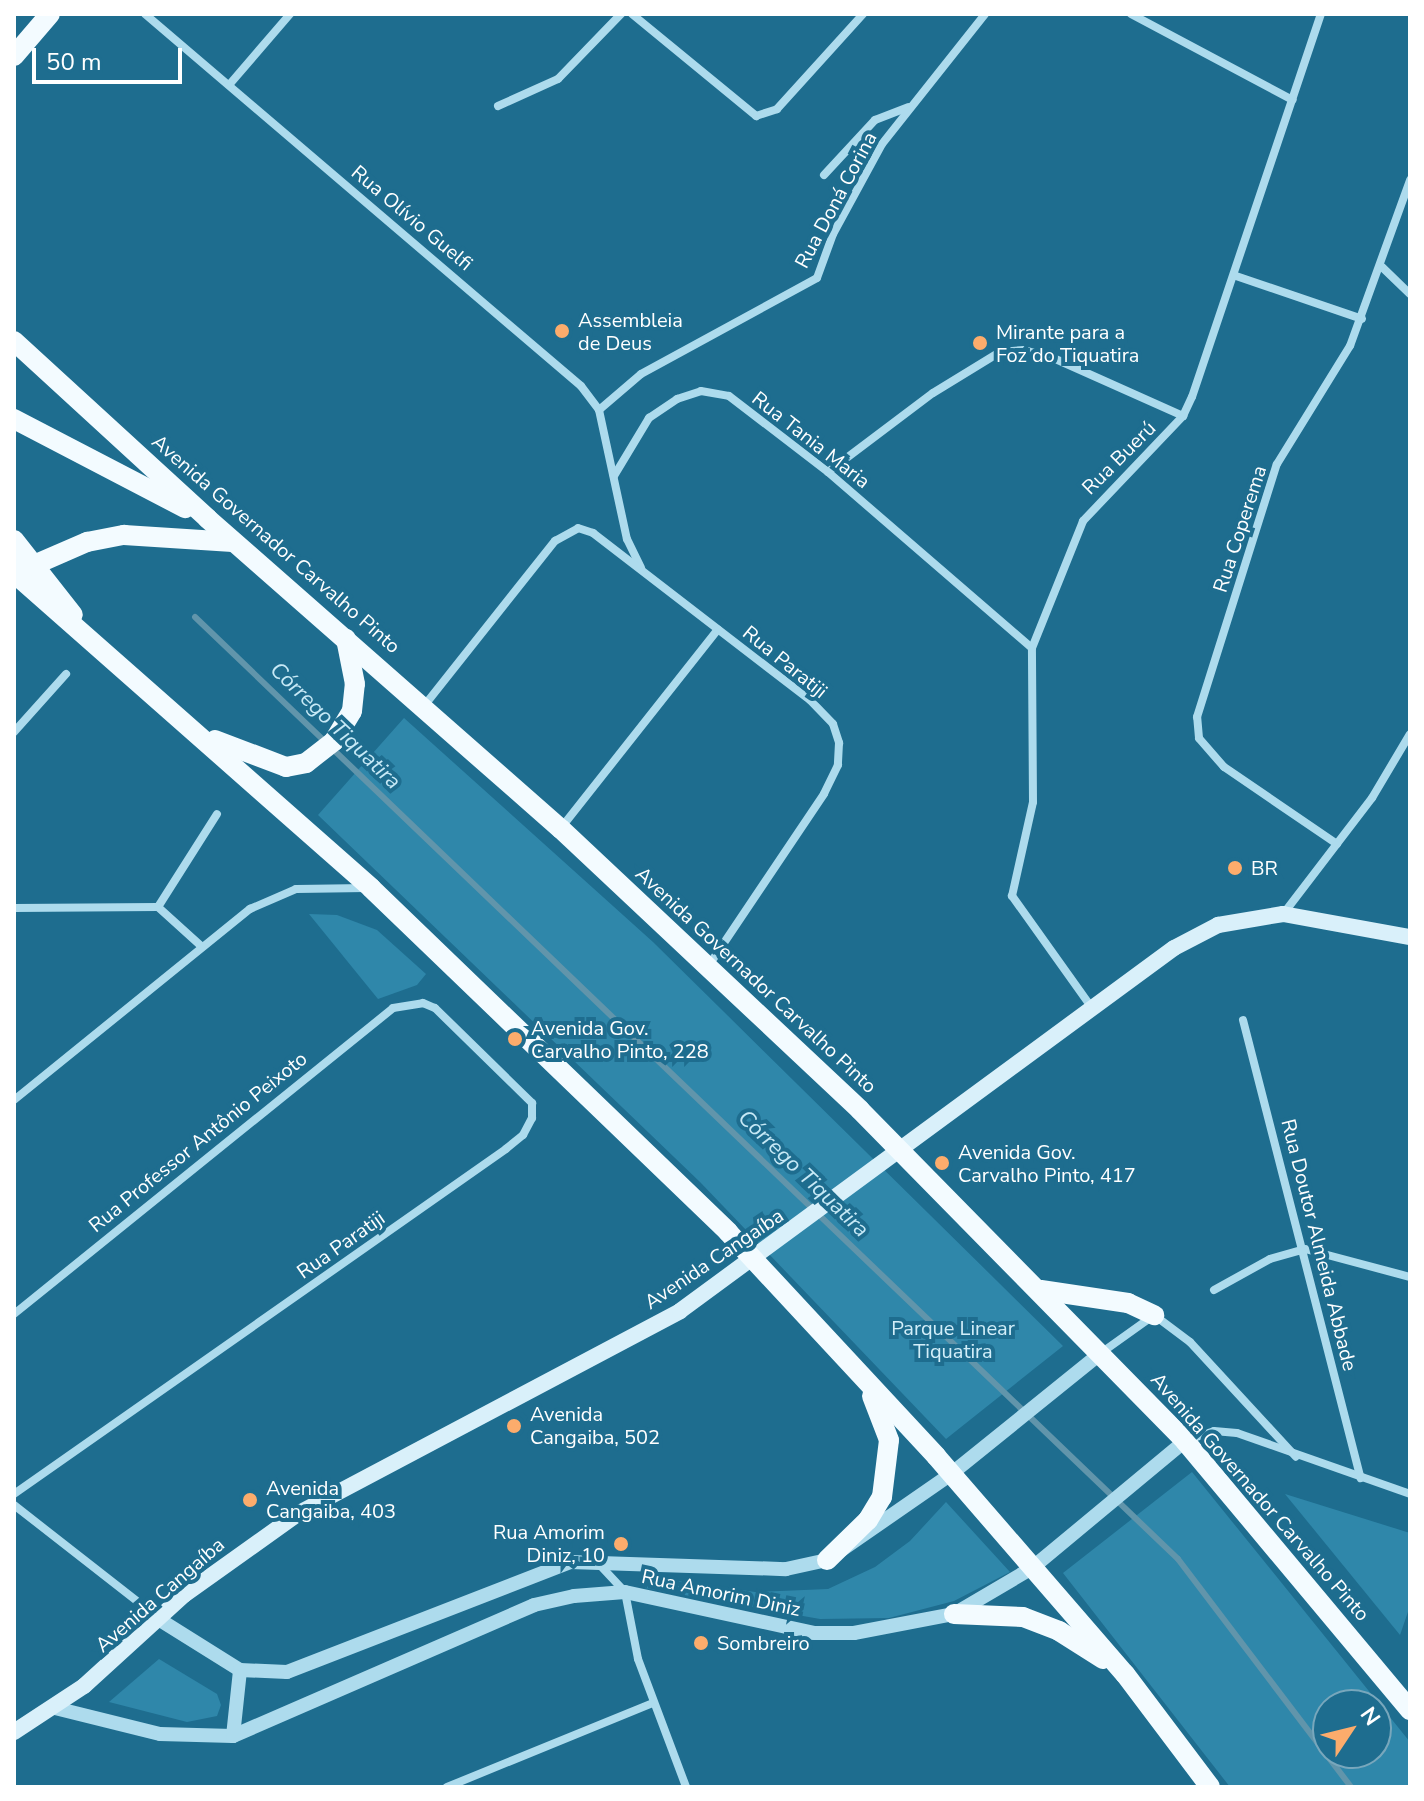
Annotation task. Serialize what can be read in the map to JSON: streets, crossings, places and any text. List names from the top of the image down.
{
  "streets": {
    "main road": ["Avenida Governador Carvalho Pinto", "Avenida Cangaíba"],
    "street": [
      "Rua Doná Corina",
      "Rua Olívio Guelfi",
      "Rua Tania Maria",
      "Rua Buerú",
      "Rua Coperema",
      "Rua Paratiji",
      "Rua Professor Antônio Peixoto",
      "Rua Doutor Almeida Abbade",
      "Rua Amorim Diniz"
    ]
  },
  "crossings": [
    ["Rua Doná Corina", "Rua Olívio Guelfi"],
    ["Rua Olívio Guelfi", "Rua Tania Maria"],
    ["Rua Tania Maria", "Rua Buerú"],
    ["Rua Buerú", "Avenida Cangaíba"],
    ["Avenida Governador Carvalho Pinto", "Rua Paratiji"],
    ["Avenida Governador Carvalho Pinto", "Rua Amorim Diniz"],
    ["Rua Paratiji", "Rua Professor Antônio Peixoto"],
    ["Rua Doutor Almeida Abbade", "Rua Amorim Diniz"],
    ["Avenida Cangaíba", "Rua Amorim Diniz"]
  ],
  "water": ["Córrego Tiquatira"],
  "parks": ["Parque Linear Tiquatira"],
  "places": [
    "Assembleia de Deus",
    "Mirante para a Foz do Tiquatira",
    "BR",
    "Avenida Gov. Carvalho Pinto, 228",
    "Avenida Gov. Carvalho Pinto, 417",
    "Avenida Cangaiba, 502",
    "Avenida Cangaiba, 403",
    "Rua Amorim Diniz, 10",
    "Sombreiro"
  ],
  "scale_bar": "50 m",
  "north": "top right"
}
